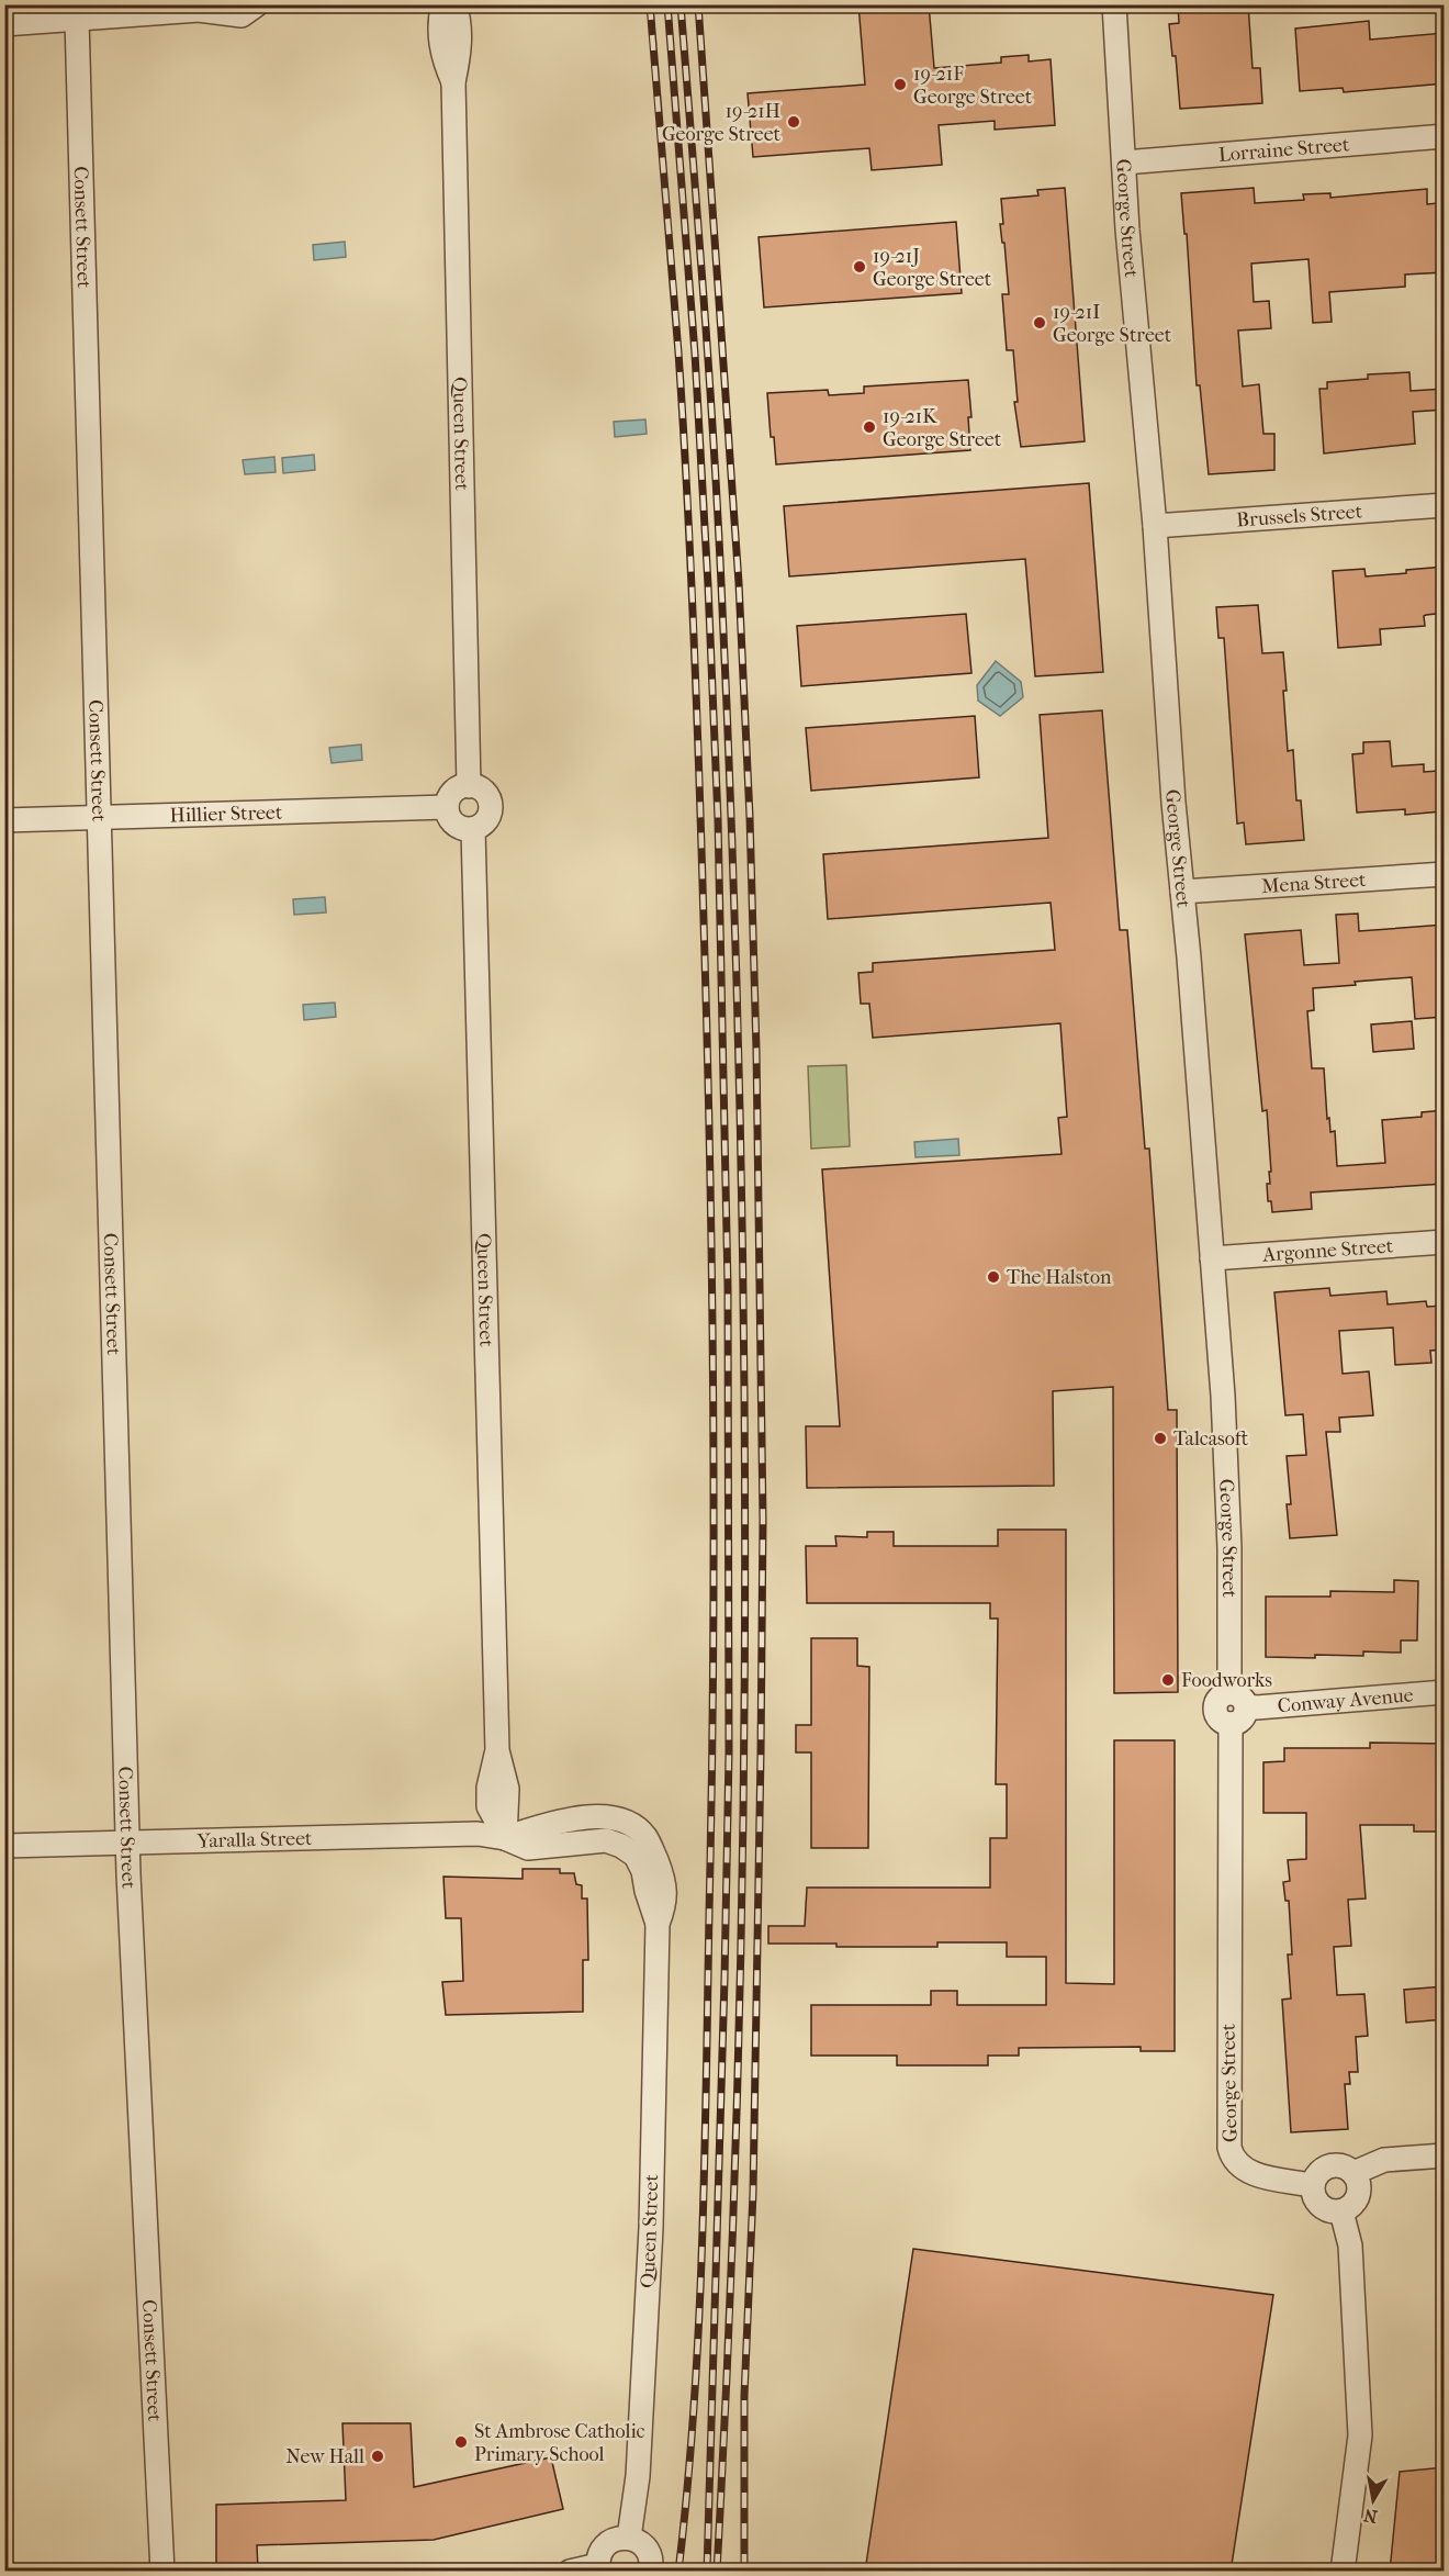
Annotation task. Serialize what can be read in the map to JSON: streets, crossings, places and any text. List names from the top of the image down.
{
  "streets": {
    "street": [
      "Lorraine Street",
      "George Street",
      "Consett Street",
      "Queen Street",
      "Brussels Street",
      "Hillier Street",
      "Mena Street",
      "Argonne Street",
      "Conway Avenue",
      "Yaralla Street"
    ]
  },
  "crossings": [
    ["Lorraine Street", "George Street"],
    ["George Street", "Brussels Street"],
    ["George Street", "Mena Street"],
    ["George Street", "Argonne Street"],
    ["George Street", "Conway Avenue"],
    ["Consett Street", "Hillier Street"],
    ["Consett Street", "Yaralla Street"],
    ["Queen Street", "Hillier Street"],
    ["Queen Street", "Yaralla Street"]
  ],
  "places": [
    "19-21F George Street",
    "19-21H George Street",
    "19-21J George Street",
    "19-21I George Street",
    "19-21K George Street",
    "The Halston",
    "Talcasoft",
    "Foodworks",
    "St Ambrose Catholic Primary School",
    "New Hall"
  ],
  "north": "bottom"
}
